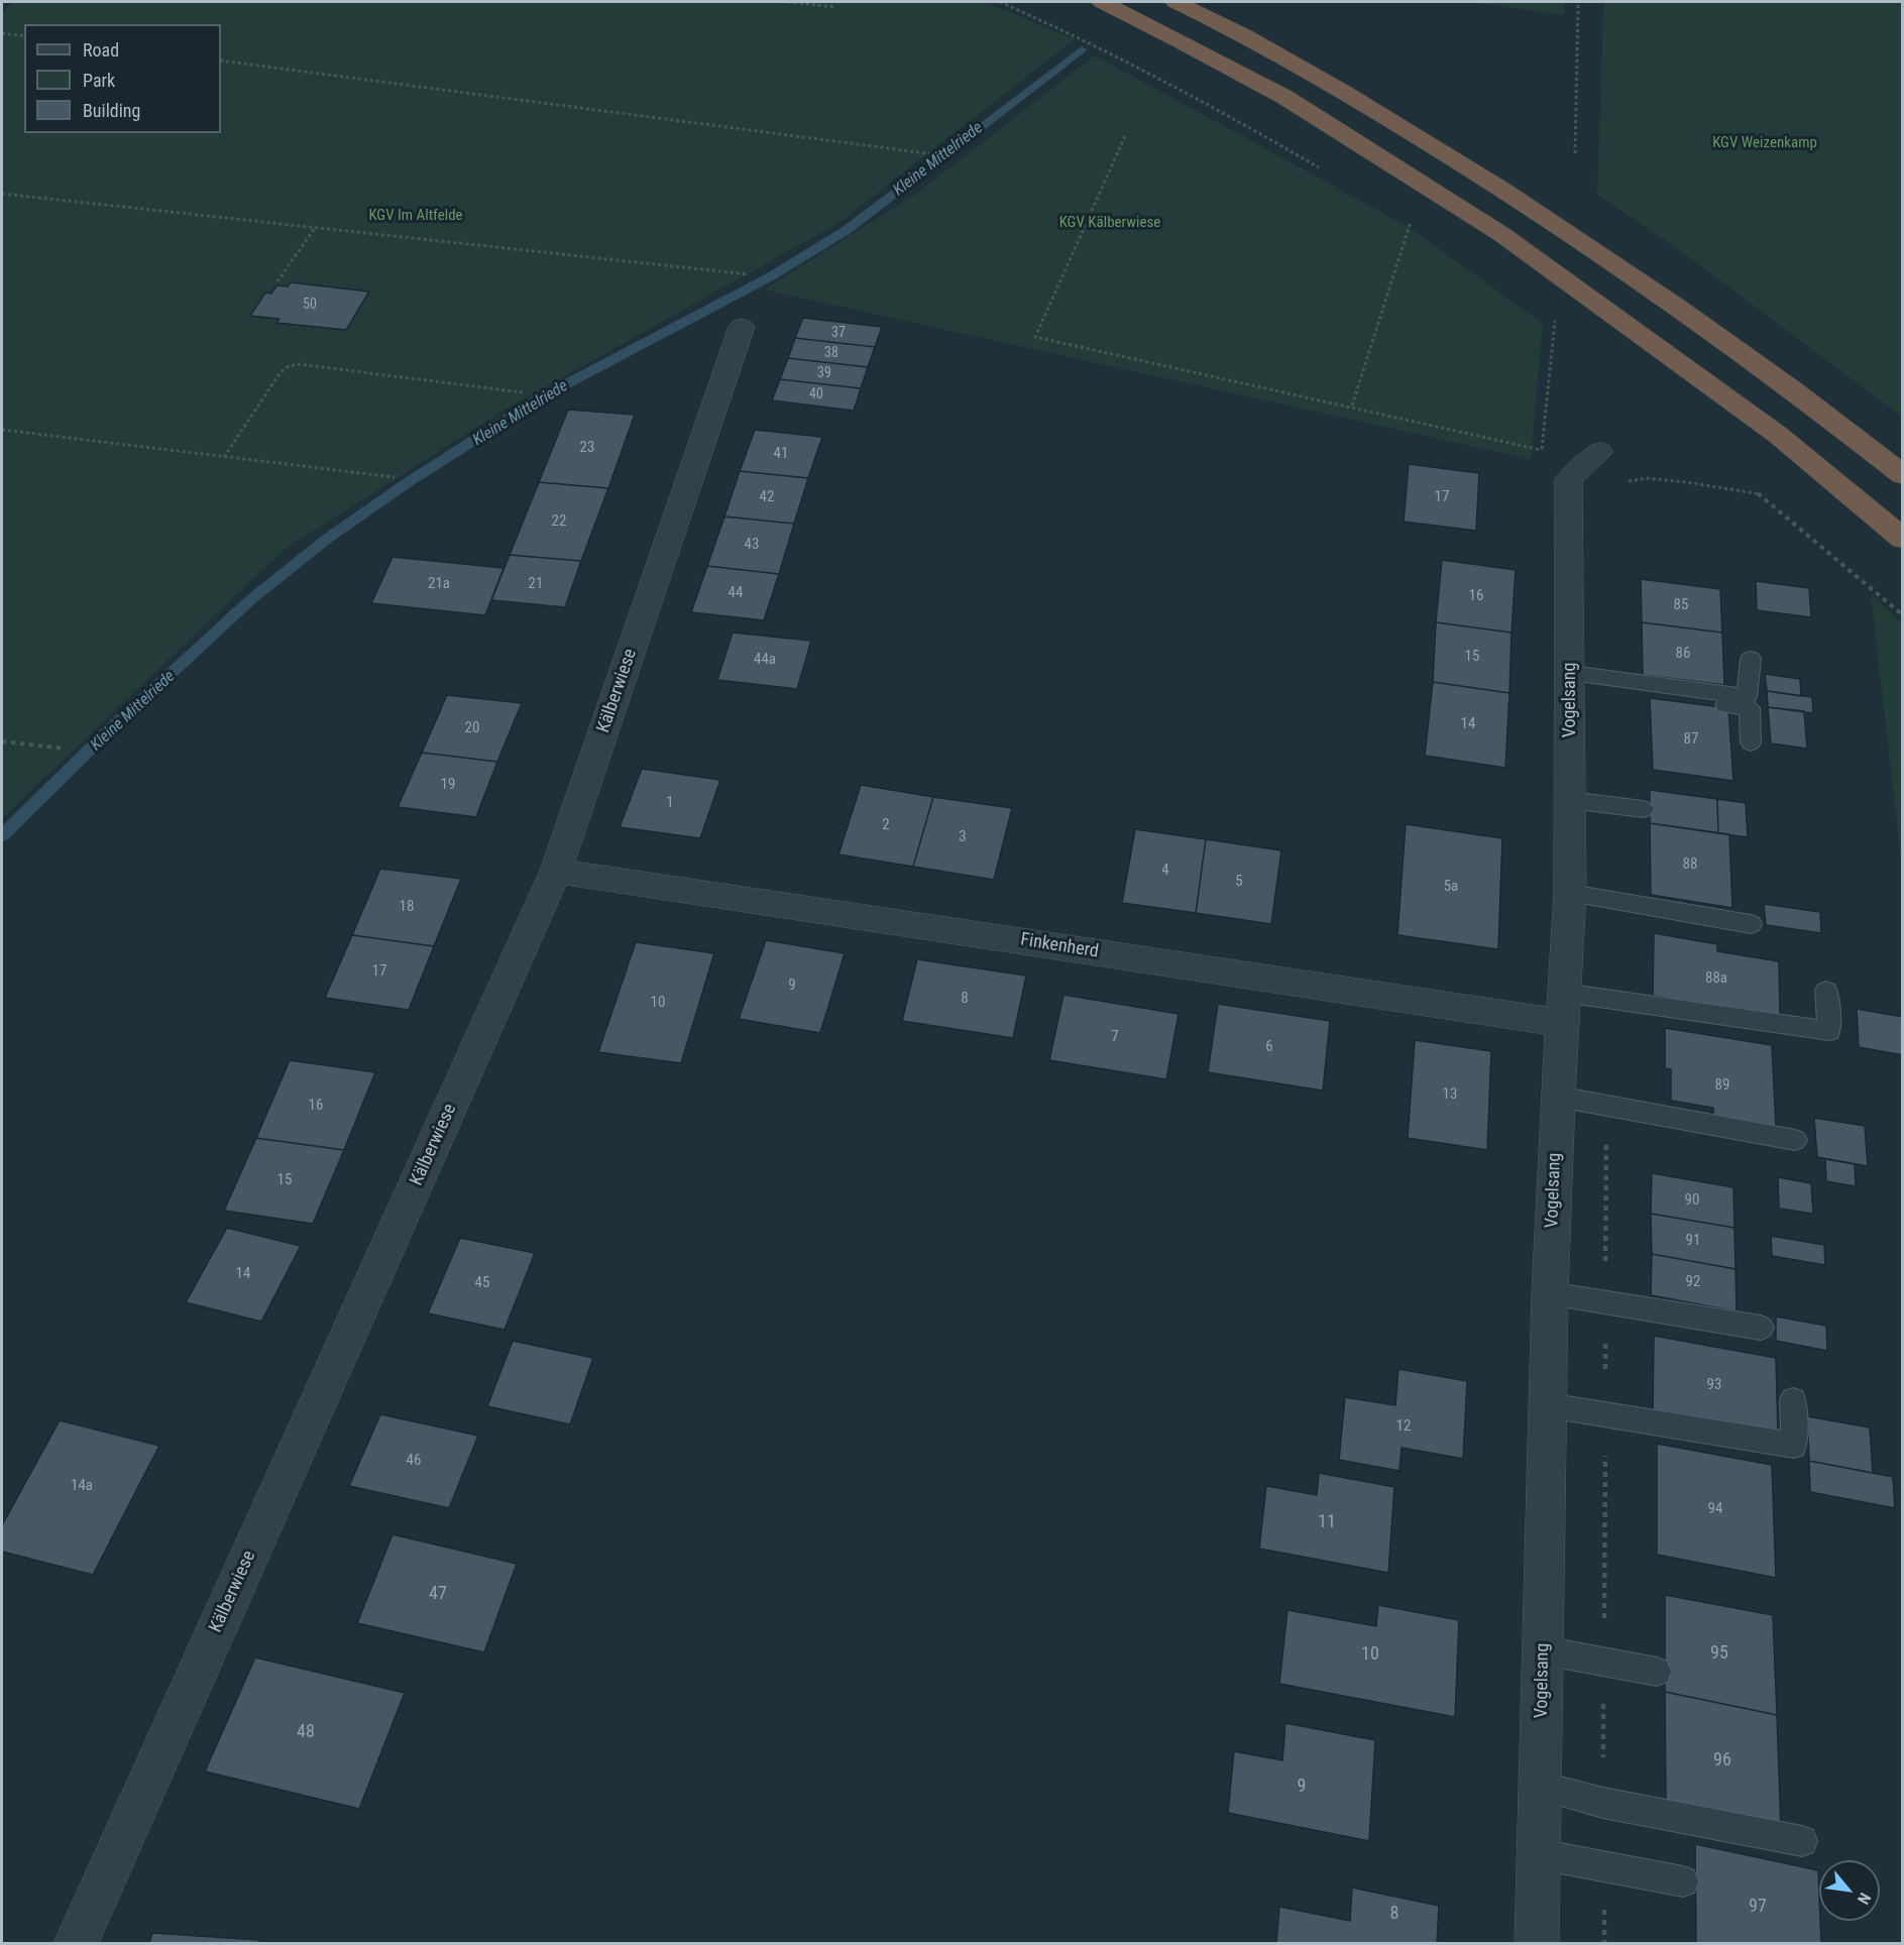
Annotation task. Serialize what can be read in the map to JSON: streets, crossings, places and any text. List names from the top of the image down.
{
  "streets": {
    "street": ["Kälberwiese", "Vogelsang", "Finkenherd"]
  },
  "crossings": [
    ["Kälberwiese", "Finkenherd"],
    ["Vogelsang", "Finkenherd"]
  ],
  "water": ["Kleine Mittelriede"],
  "parks": ["KGV Weizenkamp", "KGV Im Altfelde", "KGV Kälberwiese"],
  "house_numbers": [
    "50",
    "37",
    "38",
    "39",
    "40",
    "23",
    "41",
    "42",
    "17",
    "22",
    "43",
    "21a",
    "21",
    "44",
    "16",
    "85",
    "86",
    "15",
    "44a",
    "14",
    "20",
    "87",
    "19",
    "1",
    "2",
    "3",
    "88",
    "4",
    "5",
    "5a",
    "18",
    "17",
    "88a",
    "9",
    "8",
    "10",
    "7",
    "6",
    "89",
    "13",
    "16",
    "15",
    "90",
    "91",
    "14",
    "92",
    "45",
    "93",
    "12",
    "46",
    "14a",
    "94",
    "11",
    "47",
    "95",
    "10",
    "48",
    "96",
    "9",
    "97",
    "8"
  ],
  "legend": ["Road", "Park", "Building"],
  "north": "bottom right"
}
